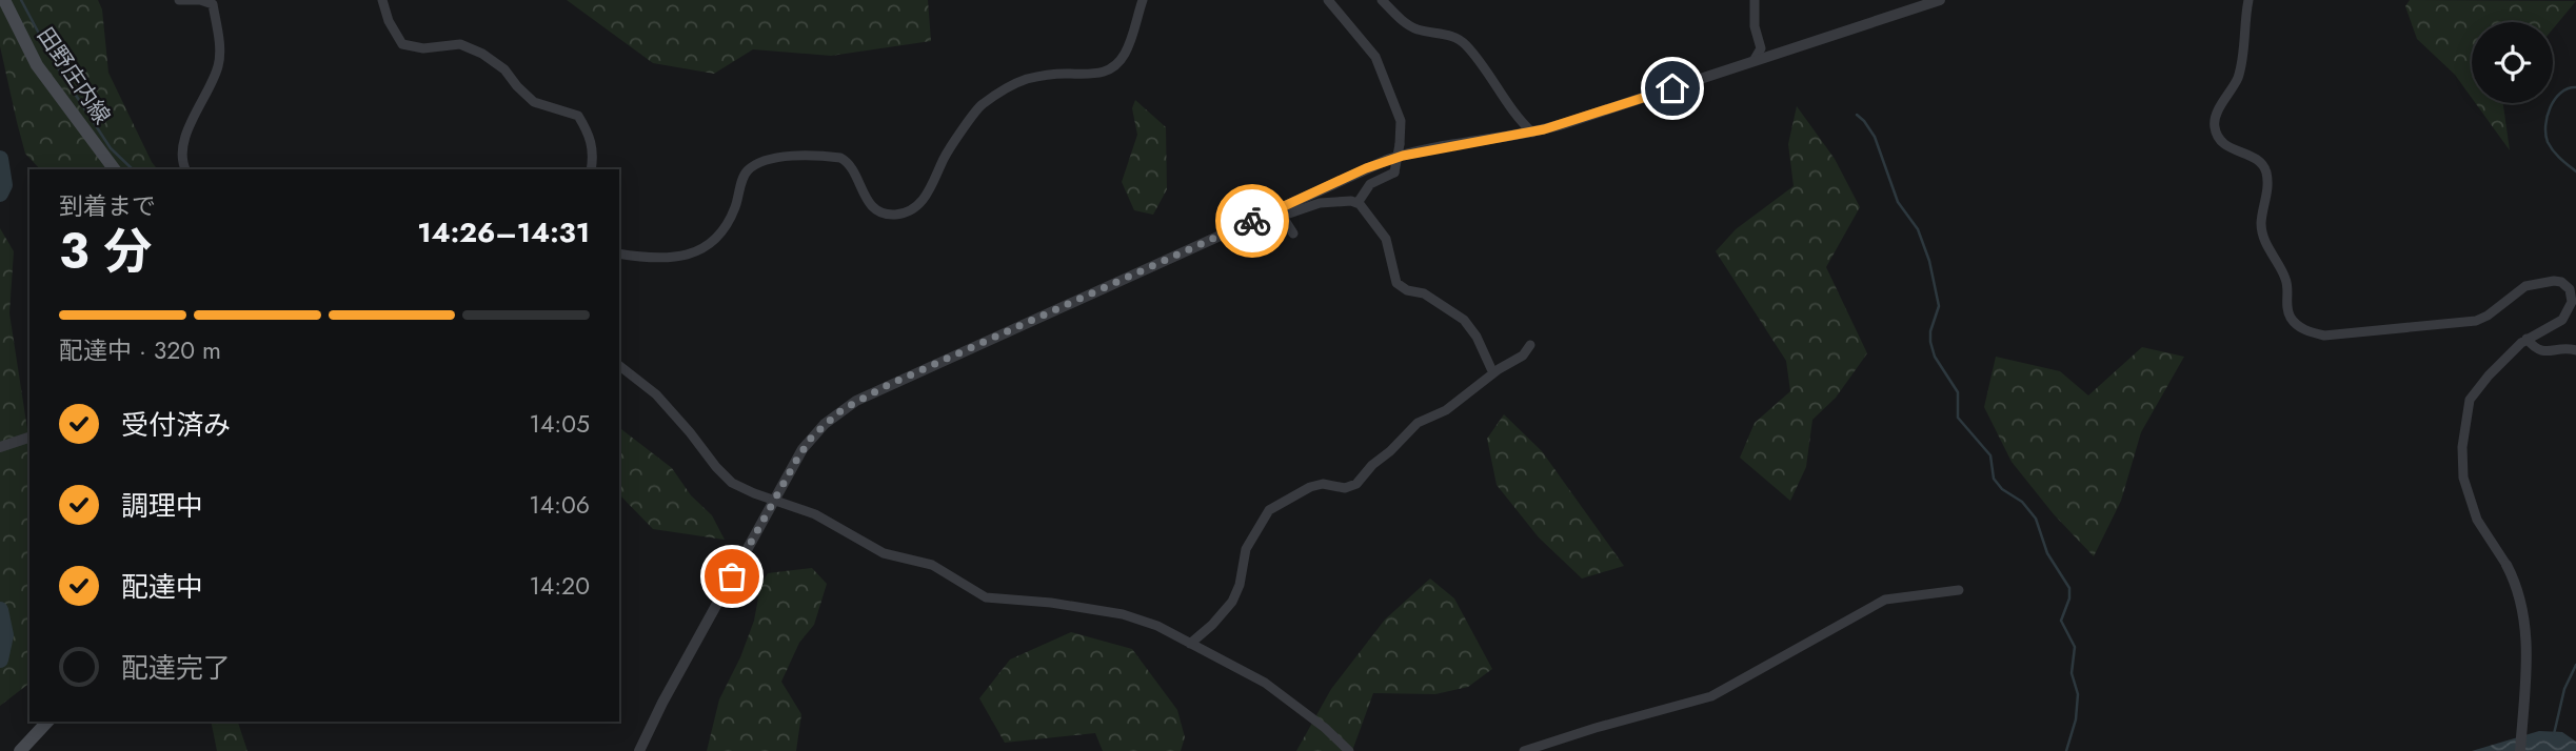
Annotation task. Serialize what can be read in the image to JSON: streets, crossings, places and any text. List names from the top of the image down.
{
  "streets": {
    "main road": ["田野庄内線"]
  },
  "page": {
    "heading": ["3 分", "到着まで", "14:26–14:31"],
    "bar": "配達中 · 320 m",
    "list": [
      ["受付済み", "14:05"],
      ["調理中", "14:06"],
      ["配達中", "14:20"],
      "配達完了"
    ]
  }
}
